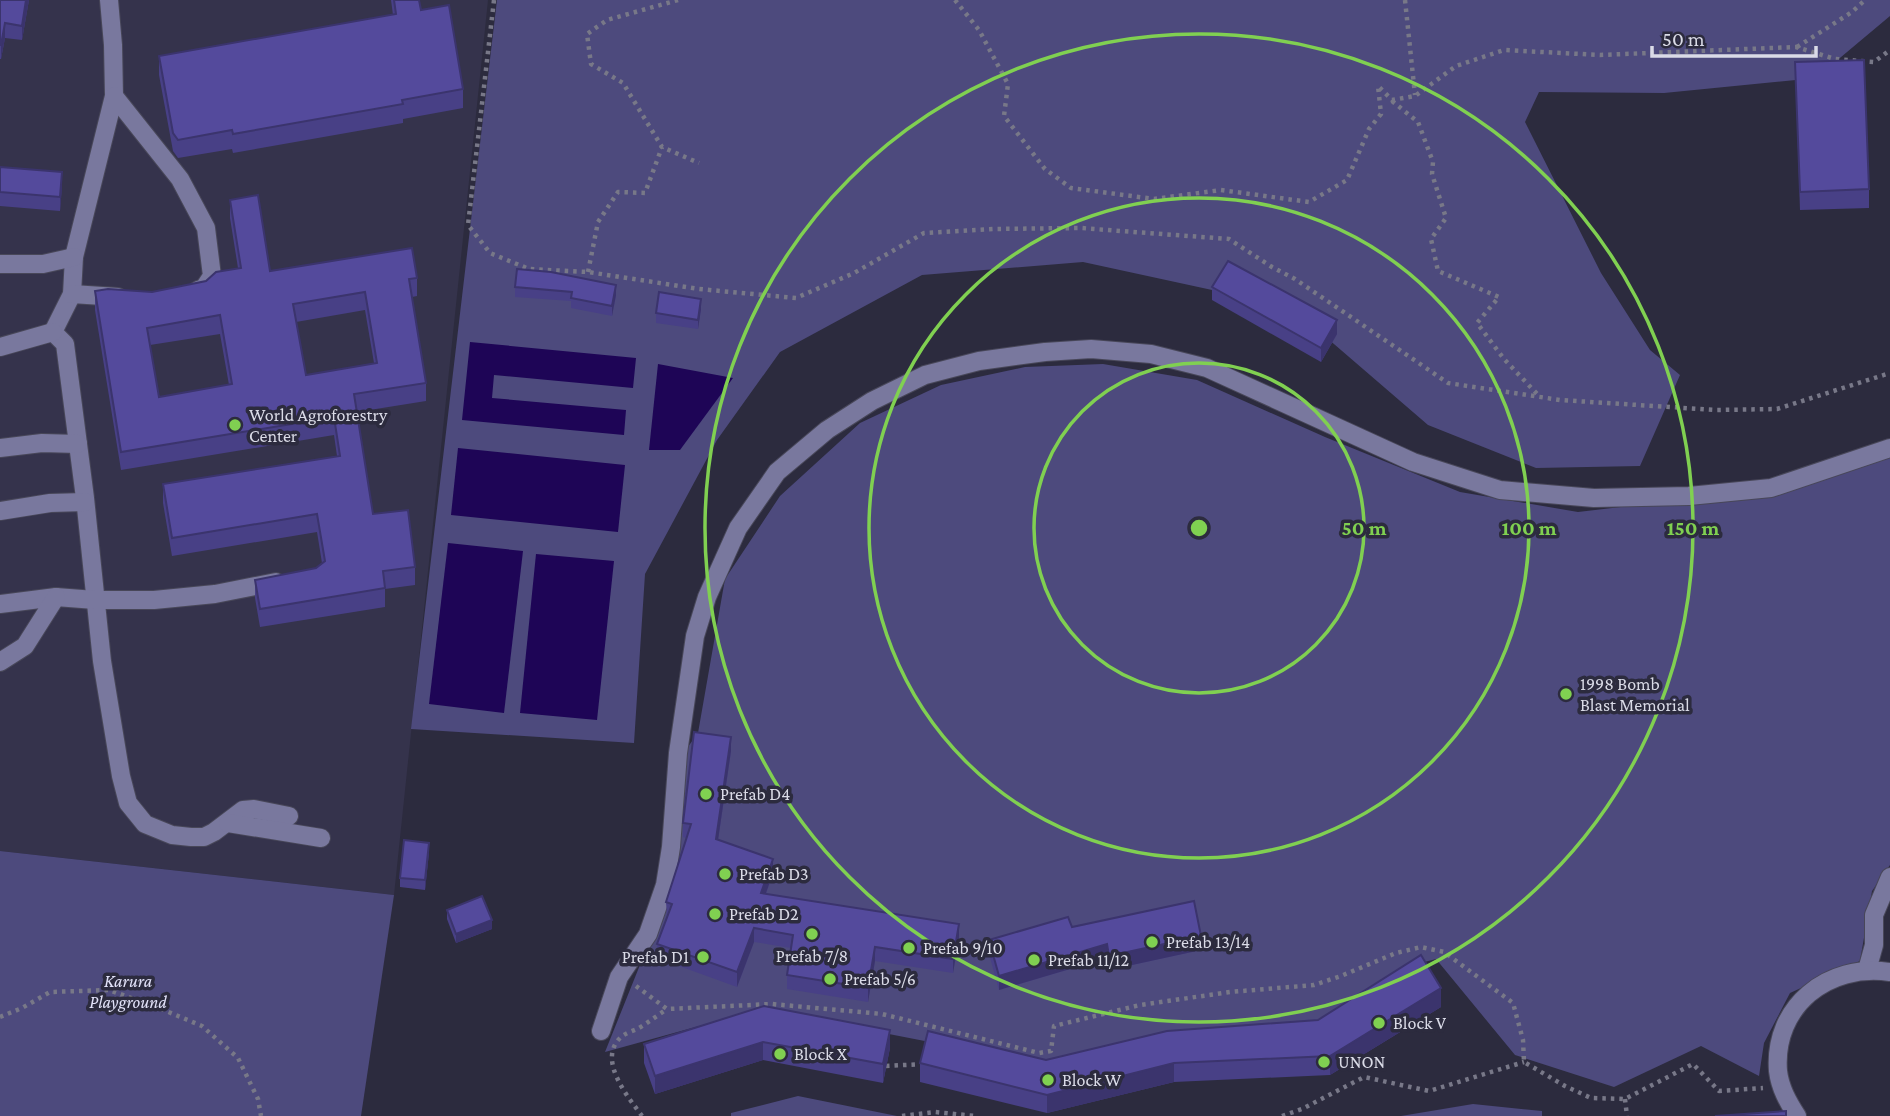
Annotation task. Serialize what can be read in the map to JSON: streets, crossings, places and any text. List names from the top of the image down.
{
  "parks": ["Karura Playground"],
  "places": [
    "World Agroforestry Center",
    "1998 Bomb Blast Memorial",
    "Prefab D4",
    "Prefab D3",
    "Prefab D2",
    "Prefab 7/8",
    "Prefab 13/14",
    "Prefab 9/10",
    "Prefab D1",
    "Prefab 11/12",
    "Prefab 5/6",
    "Block V",
    "Block X",
    "UNON",
    "Block W"
  ],
  "scale_bar": "50 m",
  "rings": ["50 m", "100 m", "150 m"]
}
